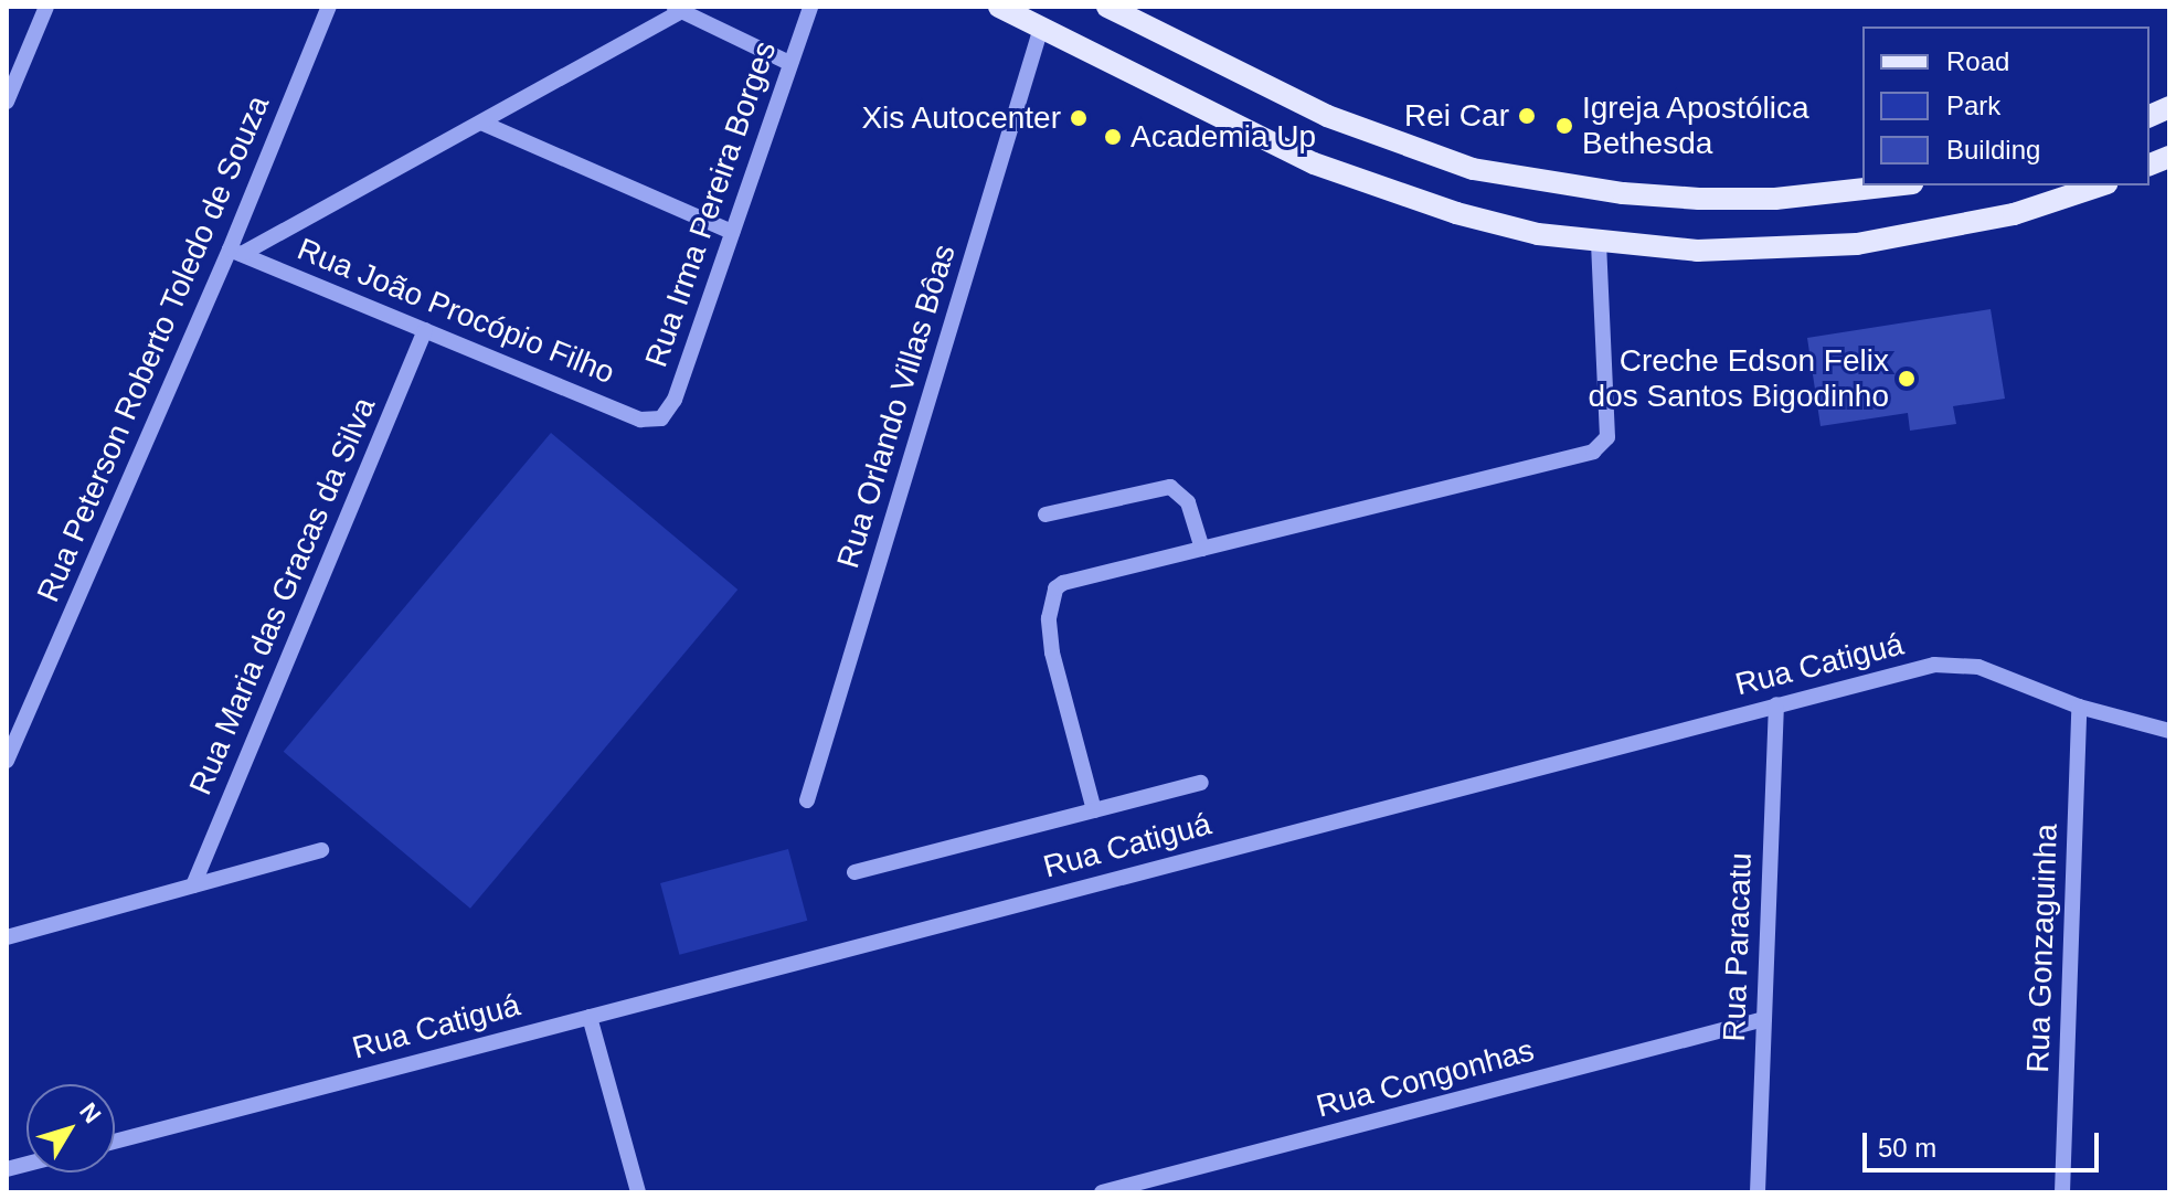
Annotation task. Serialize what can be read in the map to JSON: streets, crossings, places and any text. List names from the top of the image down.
{
  "streets": {
    "street": [
      "Rua Irma Pereira Borges",
      "Rua João Procópio Filho",
      "Rua Peterson Roberto Toledo de Souza",
      "Rua Orlando Villas Bôas",
      "Rua Maria das Gracas da Silva",
      "Rua Catiguá",
      "Rua Paracatu",
      "Rua Gonzaguinha",
      "Rua Congonhas"
    ]
  },
  "crossings": [
    ["Rua Irma Pereira Borges", "Rua João Procópio Filho"],
    ["Rua João Procópio Filho", "Rua Peterson Roberto Toledo de Souza"],
    ["Rua João Procópio Filho", "Rua Maria das Gracas da Silva"],
    ["Rua Catiguá", "Rua Paracatu"],
    ["Rua Catiguá", "Rua Gonzaguinha"],
    ["Rua Paracatu", "Rua Congonhas"]
  ],
  "places": [
    "Rei Car",
    "Xis Autocenter",
    "Igreja Apostólica Bethesda",
    "Academia Up",
    "Creche Edson Felix dos Santos Bigodinho"
  ],
  "legend": ["Road", "Park", "Building"],
  "scale_bar": "50 m",
  "north": "top right"
}
